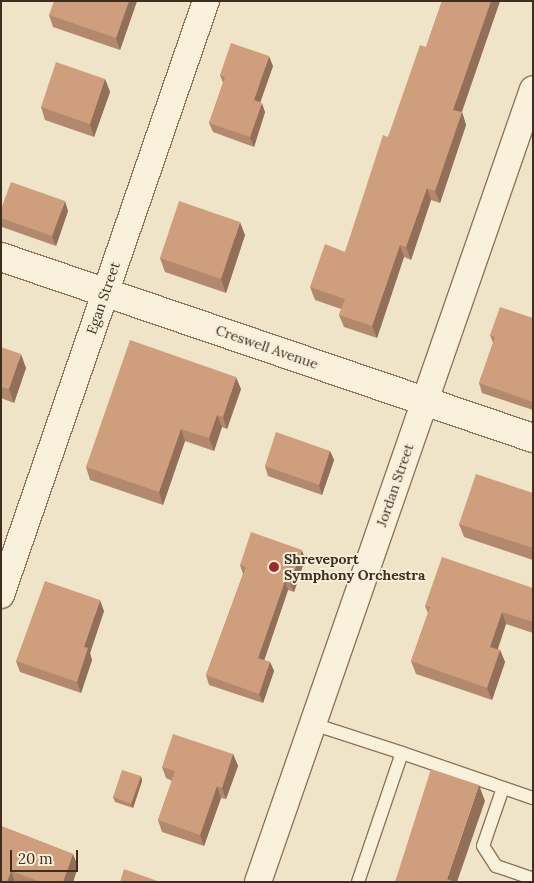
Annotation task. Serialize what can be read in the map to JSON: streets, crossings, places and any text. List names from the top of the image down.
{
  "streets": {
    "street": ["Egan Street", "Creswell Avenue", "Jordan Street"]
  },
  "crossings": [
    ["Egan Street", "Creswell Avenue"],
    ["Creswell Avenue", "Jordan Street"]
  ],
  "places": ["Shreveport Symphony Orchestra"],
  "scale_bar": "20 m"
}
